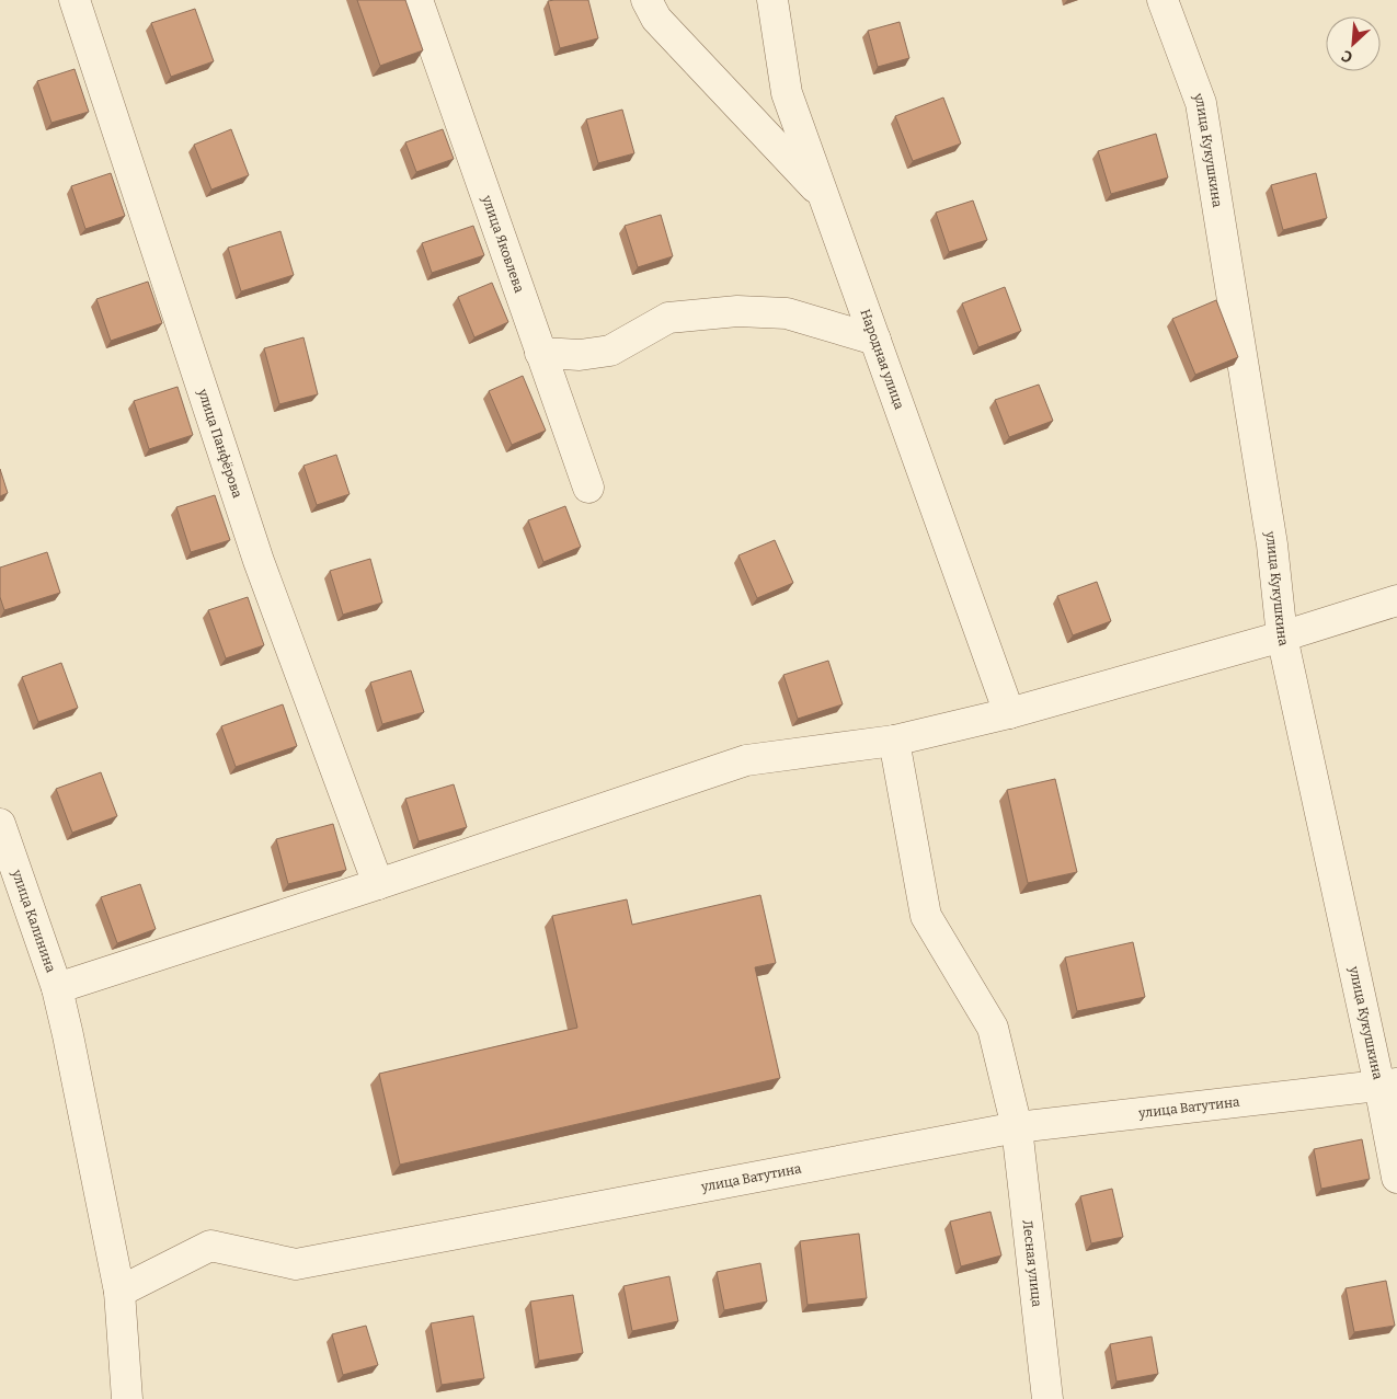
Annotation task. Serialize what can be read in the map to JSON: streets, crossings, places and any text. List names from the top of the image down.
{
  "streets": {
    "street": [
      "улица Кукушкина",
      "улица Яковлева",
      "Народная улица",
      "улица Панфёрова",
      "улица Калинина",
      "улица Ватутина",
      "Лесная улица"
    ]
  },
  "crossings": [
    ["улица Кукушкина", "улица Ватутина"],
    ["улица Калинина", "улица Ватутина"],
    ["улица Ватутина", "Лесная улица"]
  ],
  "north": "bottom left"
}
